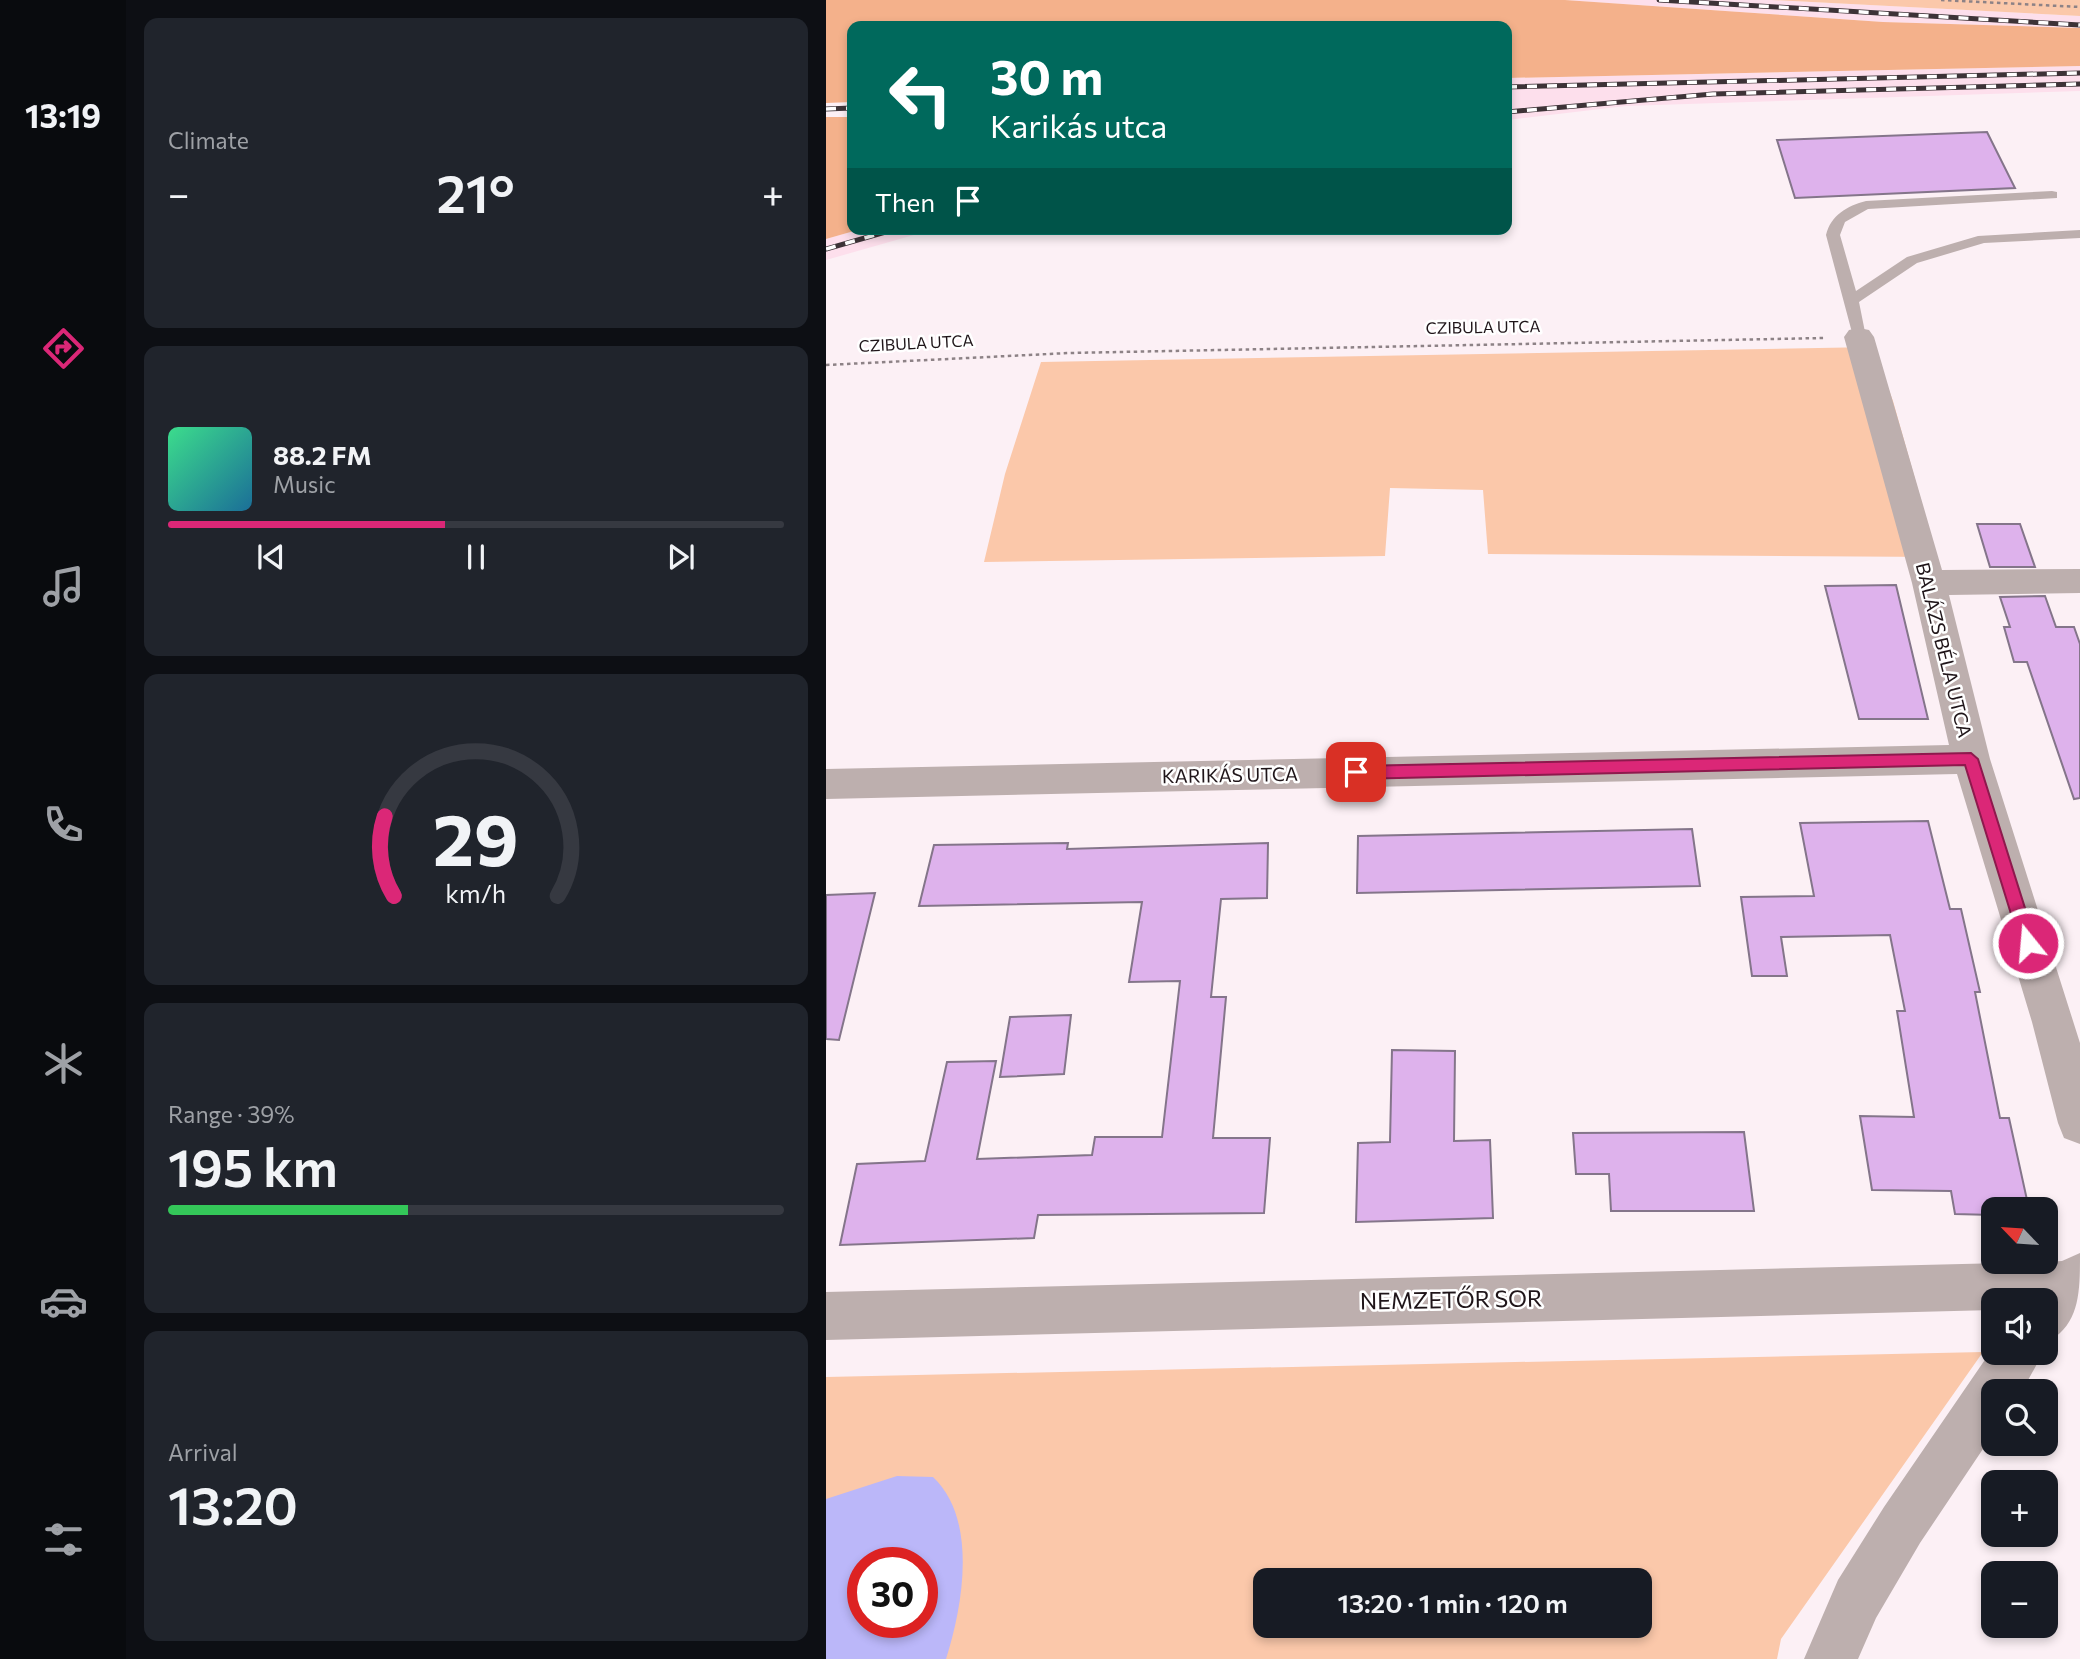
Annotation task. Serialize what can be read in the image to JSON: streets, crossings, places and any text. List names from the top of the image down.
{
  "streets": {
    "street": ["BALÁZS BÉLA UTCA", "KARIKÁS UTCA", "NEMZETŐR SOR"],
    "path": ["CZIBULA UTCA"]
  },
  "crossings": [
    ["CZIBULA UTCA", "BALÁZS BÉLA UTCA"],
    ["BALÁZS BÉLA UTCA", "KARIKÁS UTCA"]
  ],
  "north": "top left",
  "page": {
    "tabs": "13:19",
    "tile": [
      "Climate",
      ["Range · 39%", "195 km"],
      ["Arrival", "13:20"]
    ],
    "turn": ["30 m", "Karikás utca"],
    "heat": ["−", "21°", "+"],
    "then": "Then",
    "song": ["88.2 FM", "Music"],
    "map_buttons": ["+", "−"],
    "limit": "30",
    "trip": "13:20 · 1 min · 120 m",
    "gauge": ["29", "km/h"]
  }
}
